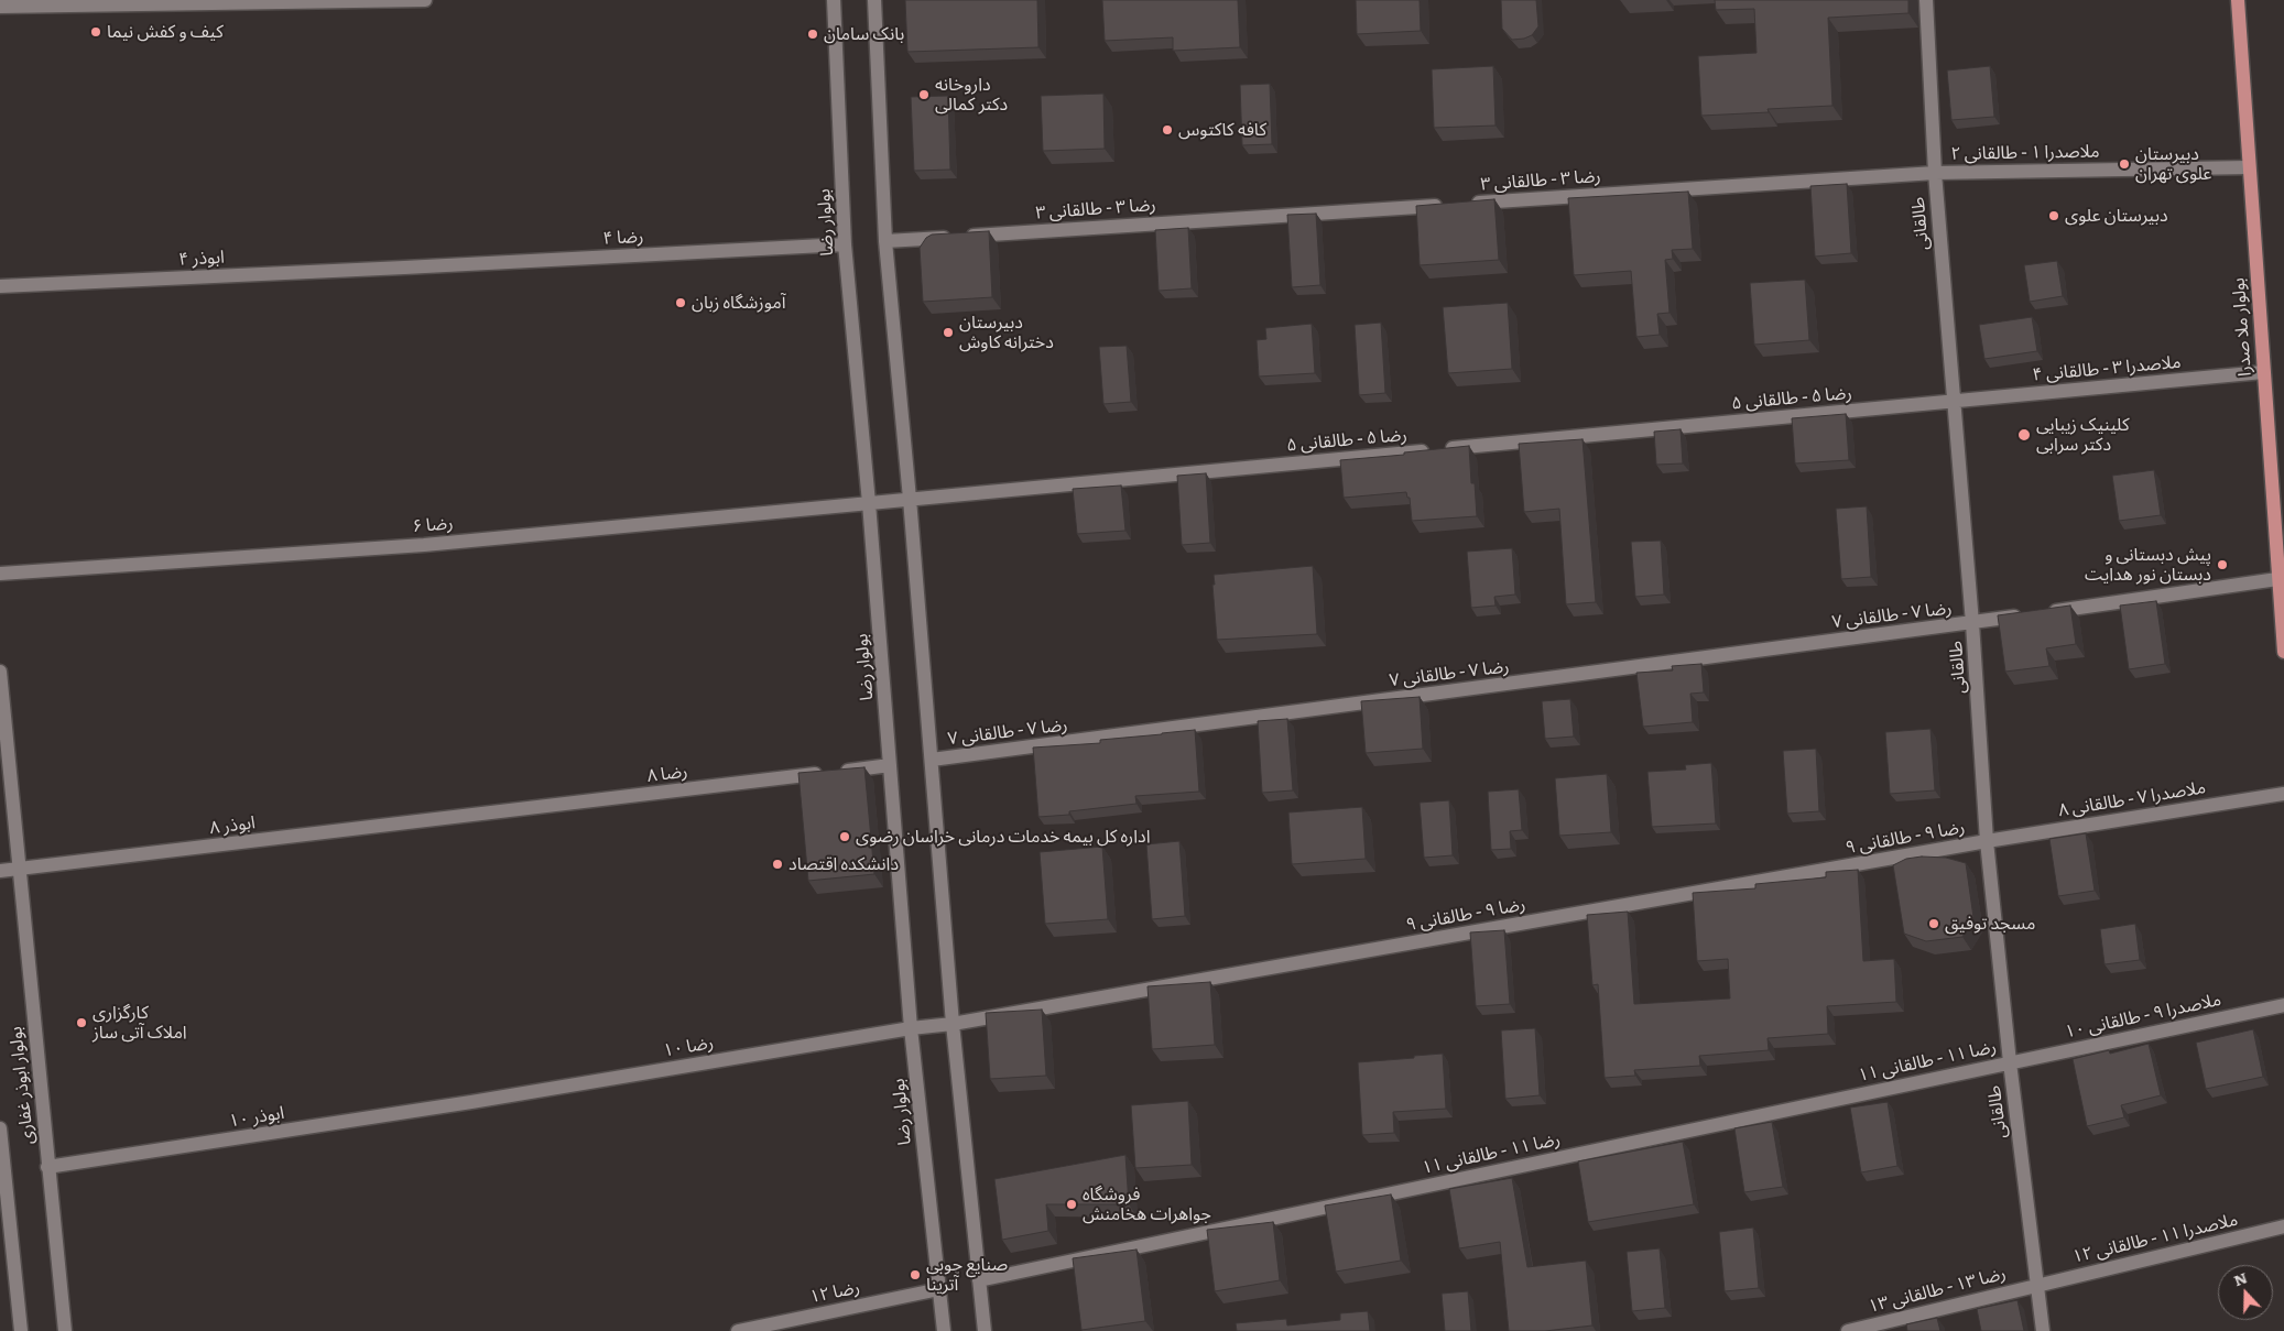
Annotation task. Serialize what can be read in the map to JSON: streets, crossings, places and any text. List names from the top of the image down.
{
  "streets": {
    "main road": ["بولوار ملا صدرا"],
    "street": [
      "ملاصدرا ۱ - طالقانی ۲",
      "رضا ۳ - طالقانی ۳",
      "بولوار رضا",
      "طالقانی",
      "رضا ۴",
      "ابوذر ۴",
      "ملاصدرا ۳ - طالقانی ۴",
      "رضا ۵ - طالقانی ۵",
      "رضا ۶",
      "رضا ۷ - طالقانی ۷",
      "رضا ۸",
      "ملاصدرا ۷ - طالقانی ۸",
      "ابوذر ۸",
      "رضا ۹ - طالقانی ۹",
      "ملاصدرا ۹ - طالقانی ۱۰",
      "رضا ۱۰",
      "رضا ۱۱ - طالقانی ۱۱",
      "بولوار ابوذر غفاری",
      "ابوذر ۱۰",
      "ملاصدرا ۱۱ - طالقانی ۱۲",
      "رضا ۱۳ - طالقانی ۱۳",
      "رضا ۱۲"
    ]
  },
  "crossings": [
    ["ملاصدرا ۱ - طالقانی ۲", "رضا ۳ - طالقانی ۳"],
    ["ملاصدرا ۱ - طالقانی ۲", "طالقانی"],
    ["ملاصدرا ۱ - طالقانی ۲", "بولوار ملا صدرا"],
    ["رضا ۳ - طالقانی ۳", "طالقانی"],
    ["بولوار رضا", "رضا ۴"],
    ["بولوار رضا", "رضا ۵ - طالقانی ۵"],
    ["بولوار رضا", "رضا ۶"],
    ["بولوار رضا", "رضا ۸"],
    ["بولوار رضا", "رضا ۹ - طالقانی ۹"],
    ["بولوار رضا", "رضا ۱۰"],
    ["بولوار رضا", "رضا ۱۲"],
    ["طالقانی", "ملاصدرا ۳ - طالقانی ۴"],
    ["طالقانی", "رضا ۵ - طالقانی ۵"],
    ["طالقانی", "رضا ۷ - طالقانی ۷"],
    ["طالقانی", "ملاصدرا ۷ - طالقانی ۸"],
    ["طالقانی", "رضا ۹ - طالقانی ۹"],
    ["طالقانی", "ملاصدرا ۹ - طالقانی ۱۰"],
    ["طالقانی", "رضا ۱۱ - طالقانی ۱۱"],
    ["طالقانی", "ملاصدرا ۱۱ - طالقانی ۱۲"],
    ["طالقانی", "رضا ۱۳ - طالقانی ۱۳"],
    ["رضا ۴", "ابوذر ۴"],
    ["بولوار ملا صدرا", "ملاصدرا ۳ - طالقانی ۴"],
    ["بولوار ملا صدرا", "رضا ۷ - طالقانی ۷"],
    ["ملاصدرا ۳ - طالقانی ۴", "رضا ۵ - طالقانی ۵"],
    ["رضا ۵ - طالقانی ۵", "رضا ۶"],
    ["رضا ۸", "ابوذر ۸"],
    ["ملاصدرا ۷ - طالقانی ۸", "رضا ۹ - طالقانی ۹"],
    ["ابوذر ۸", "بولوار ابوذر غفاری"],
    ["رضا ۹ - طالقانی ۹", "رضا ۱۰"],
    ["ملاصدرا ۹ - طالقانی ۱۰", "رضا ۱۱ - طالقانی ۱۱"],
    ["رضا ۱۰", "ابوذر ۱۰"],
    ["بولوار ابوذر غفاری", "ابوذر ۱۰"],
    ["ملاصدرا ۱۱ - طالقانی ۱۲", "رضا ۱۳ - طالقانی ۱۳"]
  ],
  "places": [
    "کیف و کفش نیما",
    "بانک سامان",
    "داروخانه دکتر کمالی",
    "کافه کاکتوس",
    "دبیرستان علوی تهران",
    "دبیرستان علوی",
    "آموزشگاه زبان",
    "دبیرستان دخترانه کاوش",
    "کلینیک زیبایی دکتر سرابی",
    "پیش دبستانی و دبستان نور هدایت",
    "اداره کل بیمه خدمات درمانی خراسان رضوی",
    "دانشکده اقتصاد",
    "مسجد توفیق",
    "کارگزاری املاک آتی ساز",
    "فروشگاه جواهرات هخامنش",
    "صنایع چوبی آترینا"
  ],
  "north": "top"
}
